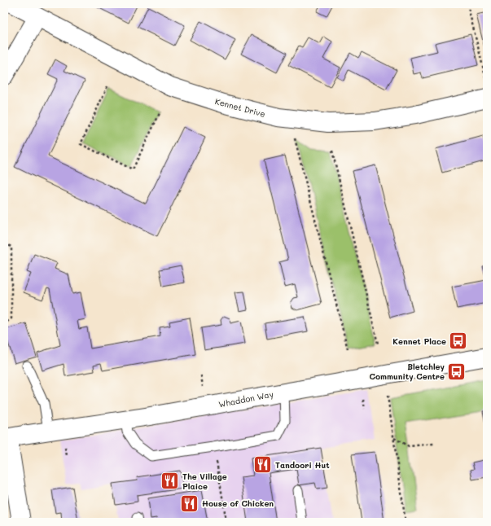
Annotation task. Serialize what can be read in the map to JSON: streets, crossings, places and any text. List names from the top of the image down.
{
  "streets": {
    "street": ["Kennet Drive", "Whaddon Way"]
  },
  "places": {
    "bus stop": ["Kennet Place", "Bletchley Community Centre"],
    "restaurant": ["Tandoori Hut", "The Village Plaice", "House of Chicken"]
  }
}
